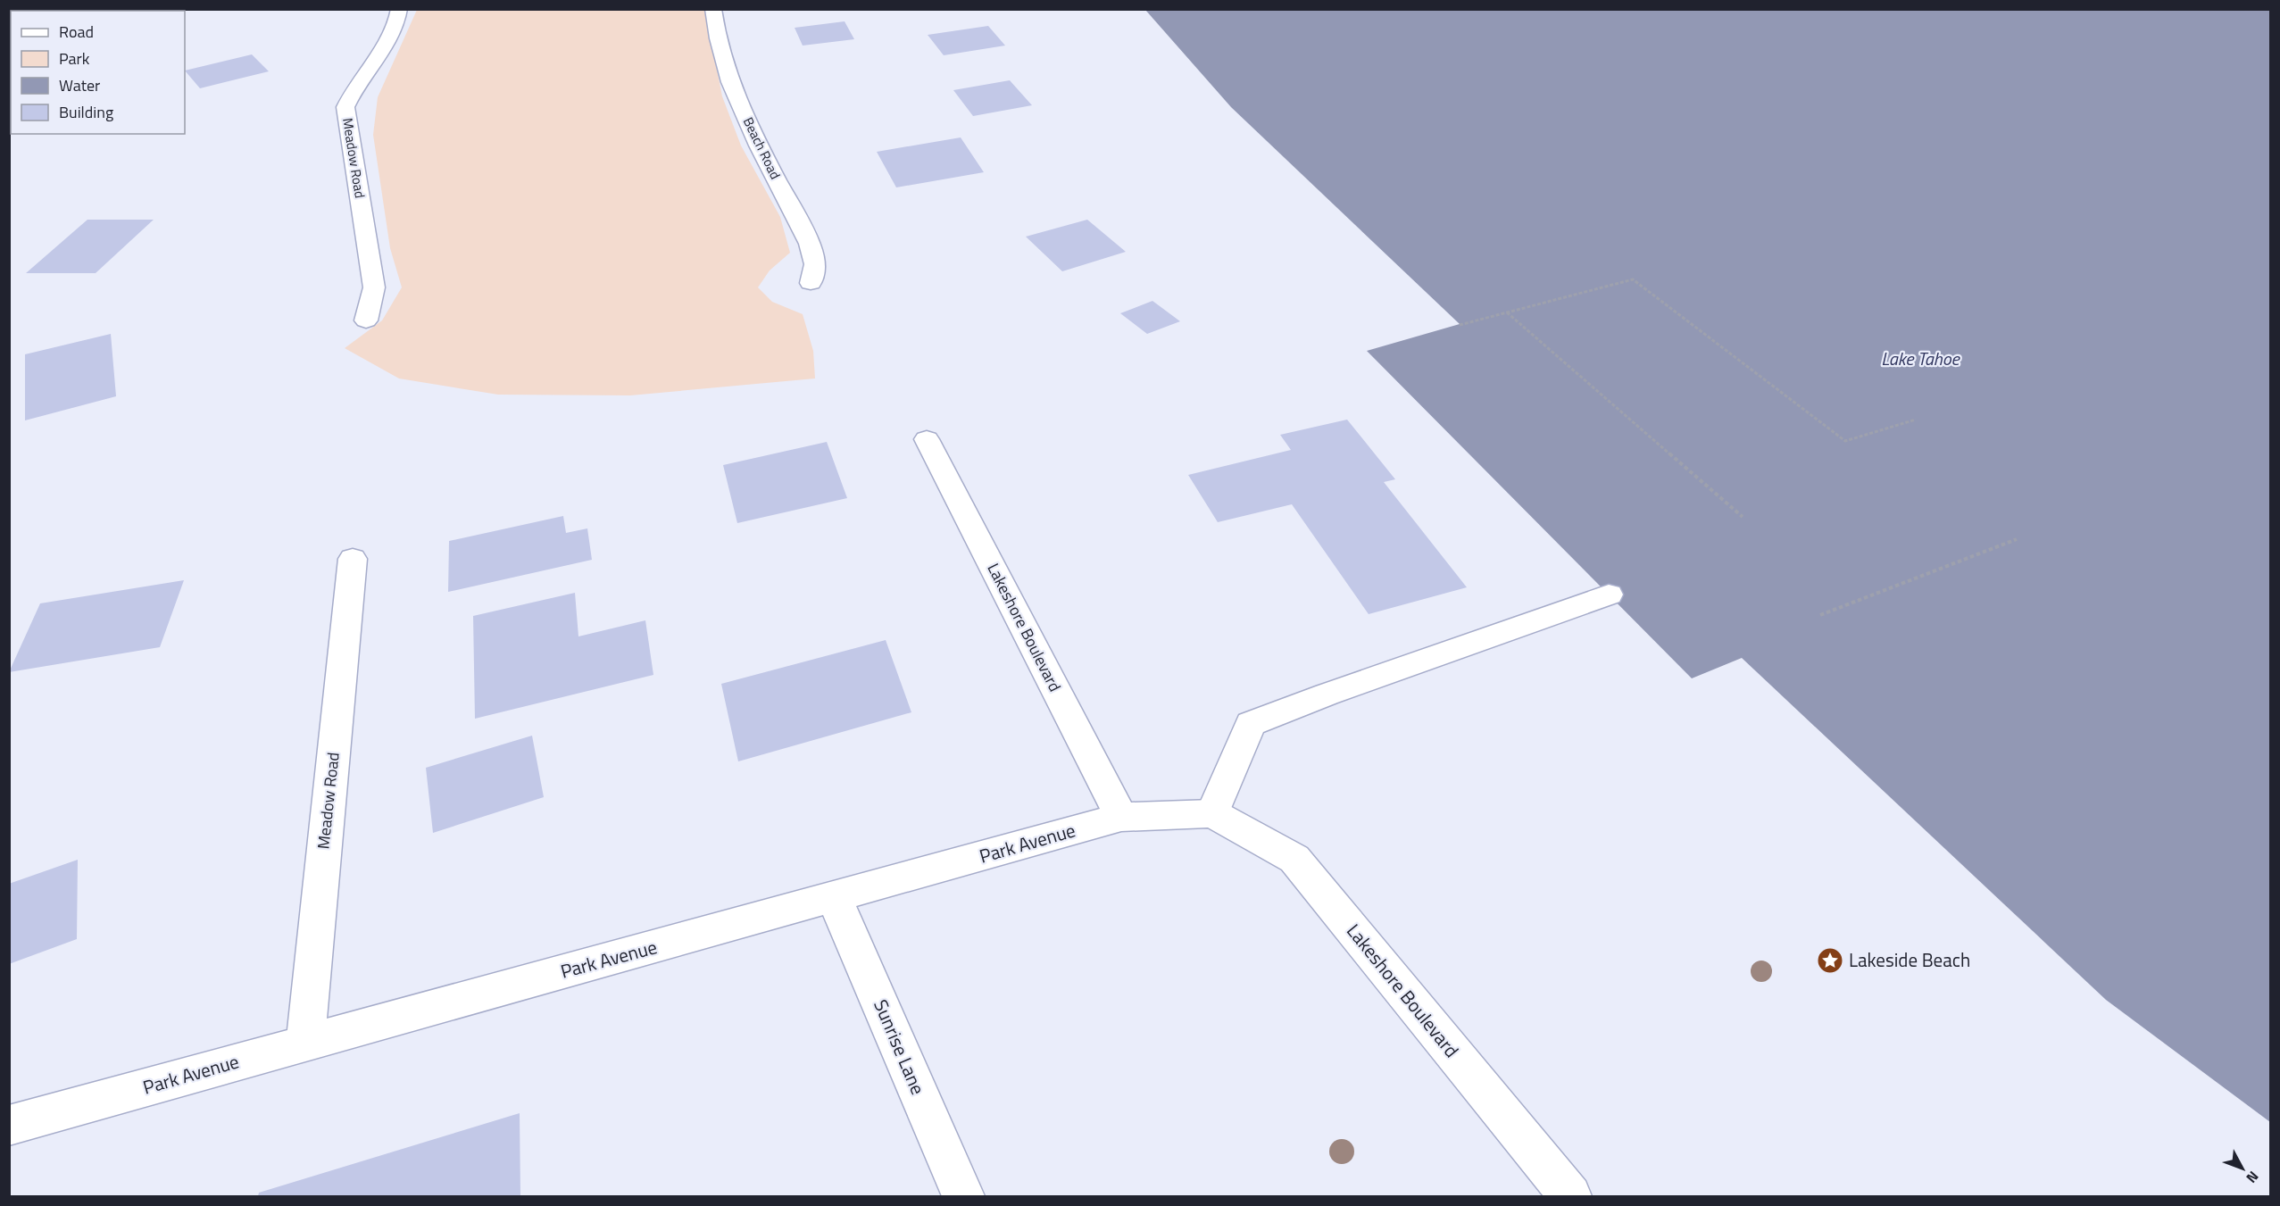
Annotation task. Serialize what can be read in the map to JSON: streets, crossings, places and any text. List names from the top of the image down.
{
  "streets": {
    "street": [
      "Beach Road",
      "Meadow Road",
      "Lakeshore Boulevard",
      "Park Avenue",
      "Sunrise Lane"
    ]
  },
  "crossings": [
    ["Meadow Road", "Park Avenue"],
    ["Lakeshore Boulevard", "Park Avenue"],
    ["Park Avenue", "Sunrise Lane"]
  ],
  "water": ["Lake Tahoe"],
  "places": {
    "place": ["Lakeside Beach"]
  },
  "legend": [
    "Road",
    "Park",
    "Water",
    "Building"
  ],
  "north": "bottom right"
}
